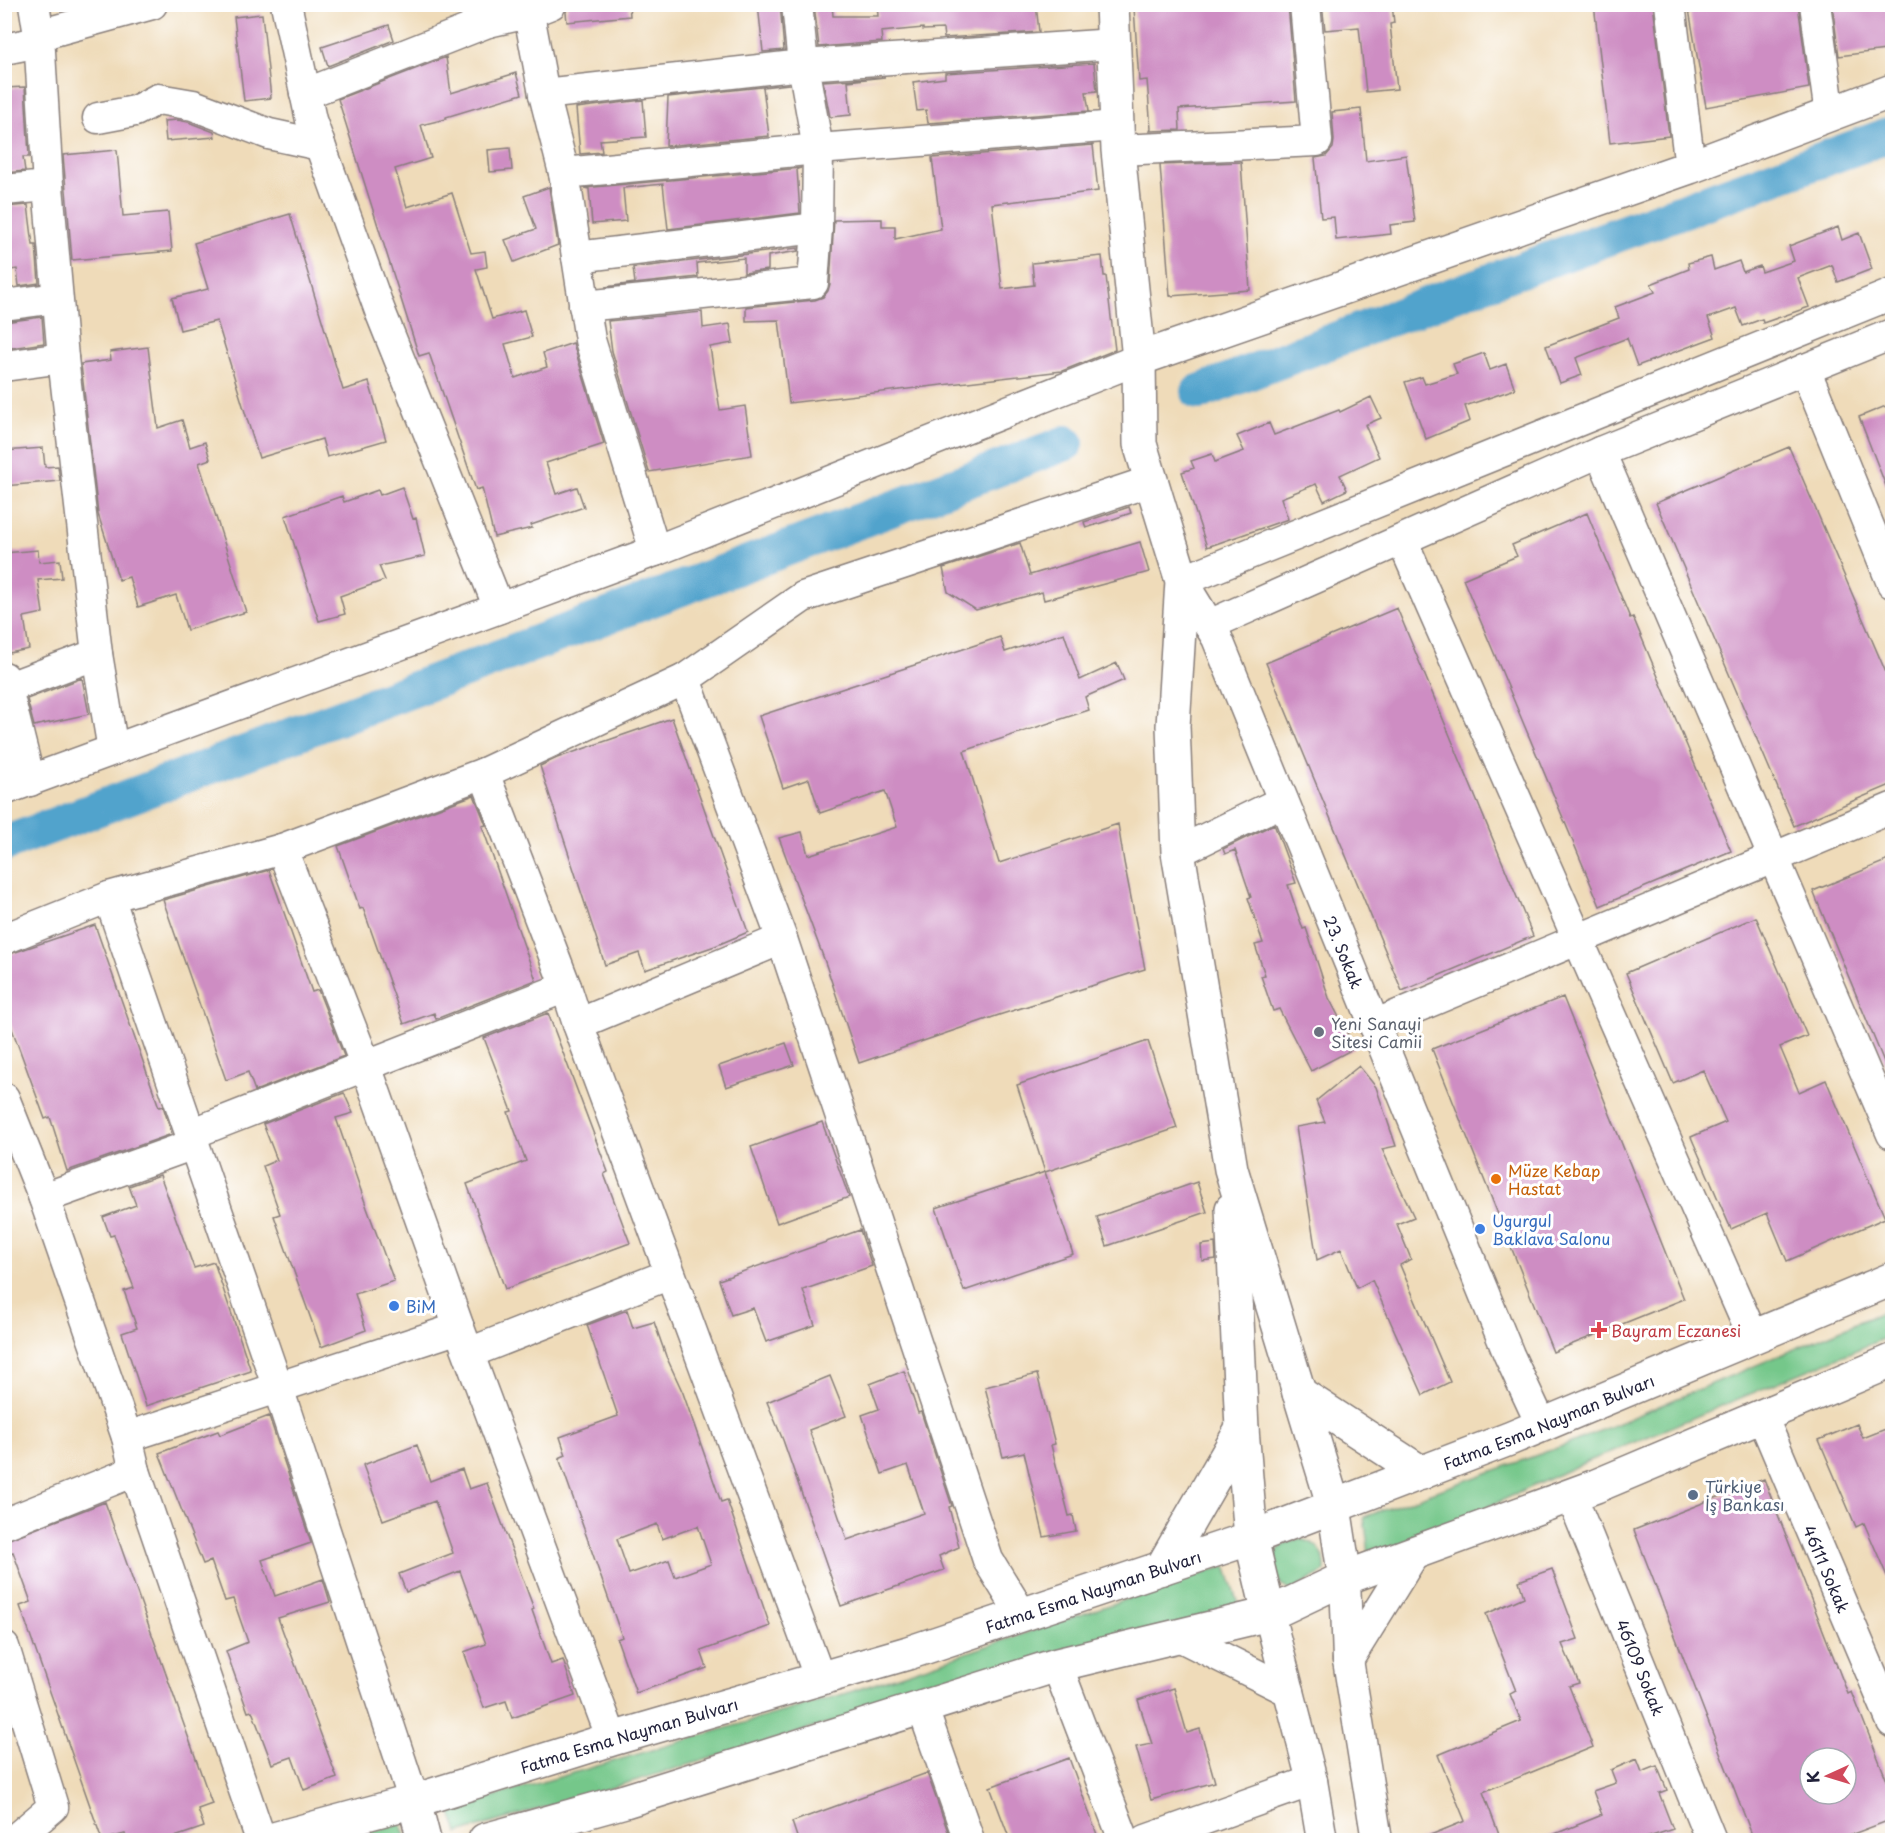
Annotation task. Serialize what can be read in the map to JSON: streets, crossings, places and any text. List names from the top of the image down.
{
  "streets": {
    "main road": ["Fatma Esma Nayman Bulvarı"],
    "street": ["23. Sokak", "46111 Sokak", "46109 Sokak"]
  },
  "crossings": [
    ["23. Sokak", "Fatma Esma Nayman Bulvarı"]
  ],
  "places": {
    "other": [
      "Yeni Sanayi Sitesi Camii",
      "Müze Kebap Hastat",
      "Ugurgul Baklava Salonu",
      "BiM",
      "Türkiye İş Bankası"
    ],
    "health": ["Bayram Eczanesi"]
  },
  "north": "left"
}
